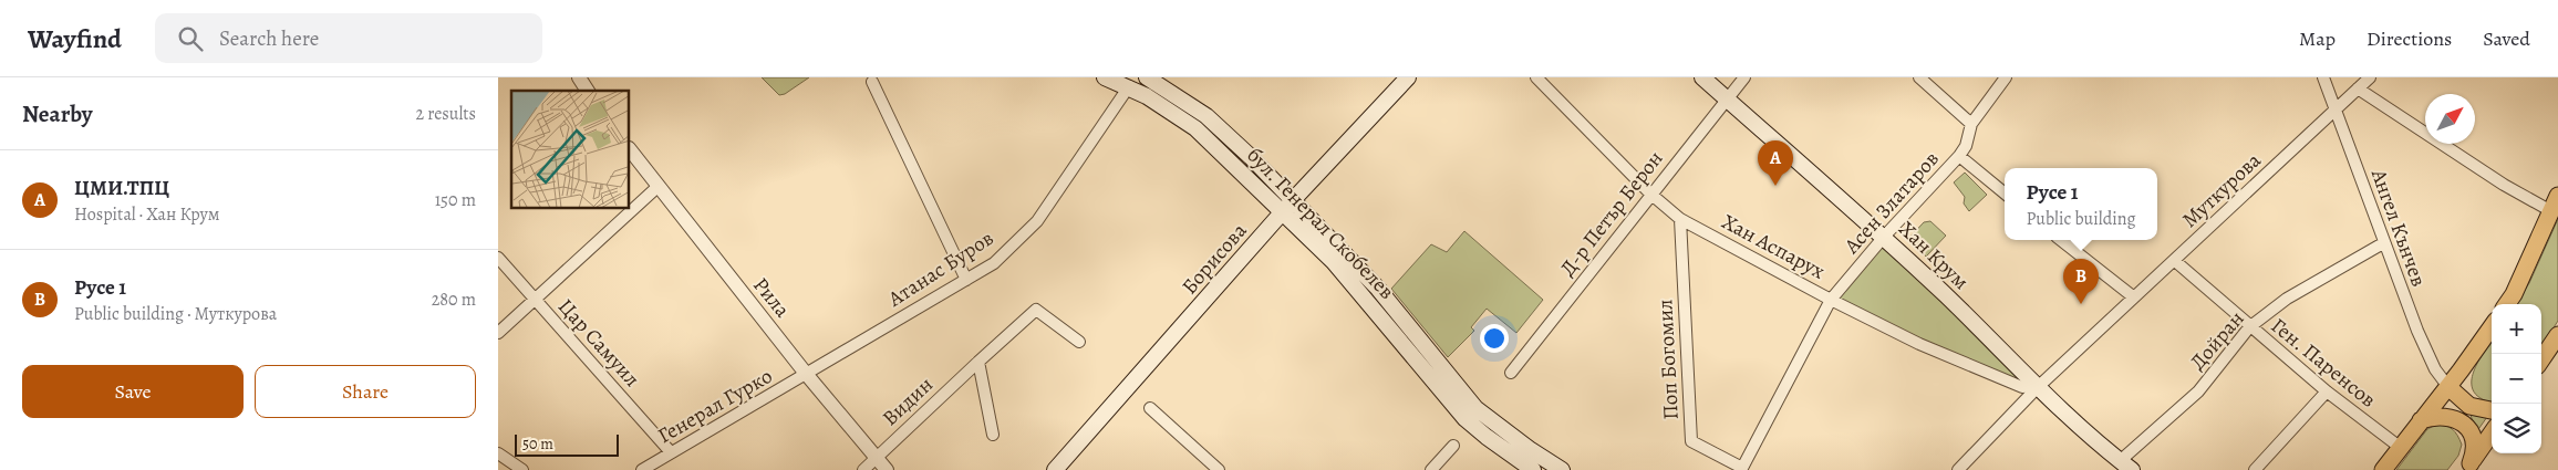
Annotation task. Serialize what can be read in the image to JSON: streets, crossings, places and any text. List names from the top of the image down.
{
  "streets": {
    "main road": ["бул. Генерал Скобелев", "Хан Крум", "Борисова"],
    "street": [
      "Муткурова",
      "Асен Златаров",
      "Д-р Петър Берон",
      "Ангел Кънчев",
      "Хан Аспарух",
      "Атанас Буров",
      "Рила",
      "Дойран",
      "Цар Самуил",
      "Поп Богомил",
      "Ген. Паренсов",
      "Видин",
      "Генерал Гурко"
    ]
  },
  "crossings": [
    ["Муткурова", "Ангел Кънчев"],
    ["Муткурова", "Хан Аспарух"],
    ["Муткурова", "Хан Крум"],
    ["Муткурова", "Ген. Паренсов"],
    ["Асен Златаров", "Хан Аспарух"],
    ["Асен Златаров", "Хан Крум"],
    ["Асен Златаров", "Поп Богомил"],
    ["Д-р Петър Берон", "Хан Аспарух"],
    ["Д-р Петър Берон", "Хан Крум"],
    ["бул. Генерал Скобелев", "Борисова"],
    ["бул. Генерал Скобелев", "Атанас Буров"],
    ["Ангел Кънчев", "Дойран"],
    ["Хан Аспарух", "Хан Крум"],
    ["Хан Аспарух", "Поп Богомил"],
    ["Хан Крум", "Дойран"],
    ["Атанас Буров", "Рила"],
    ["Атанас Буров", "Генерал Гурко"],
    ["Рила", "Видин"],
    ["Рила", "Генерал Гурко"],
    ["Дойран", "Ген. Паренсов"],
    ["Цар Самуил", "Генерал Гурко"]
  ],
  "scale_bar": "50 m",
  "north": "top right",
  "page": {
    "header": "Wayfind",
    "search": "Search here",
    "nav": ["Map", "Directions", "Saved"],
    "heading": ["Nearby", "2 results"],
    "pins": ["A", "B"],
    "list": [
      {
        "mark": "A",
        "name": "ЦМИ.ТПЦ",
        "note": "Hospital · Хан Крум",
        "value": "150 m"
      },
      {
        "mark": "B",
        "name": "Русе 1",
        "note": "Public building · Муткурова",
        "value": "280 m"
      }
    ],
    "popup": ["Русе 1", "Public building"],
    "map_buttons": ["+", "−"],
    "buttons": ["Save", "Share"],
    "scale": "50 m"
  }
}
